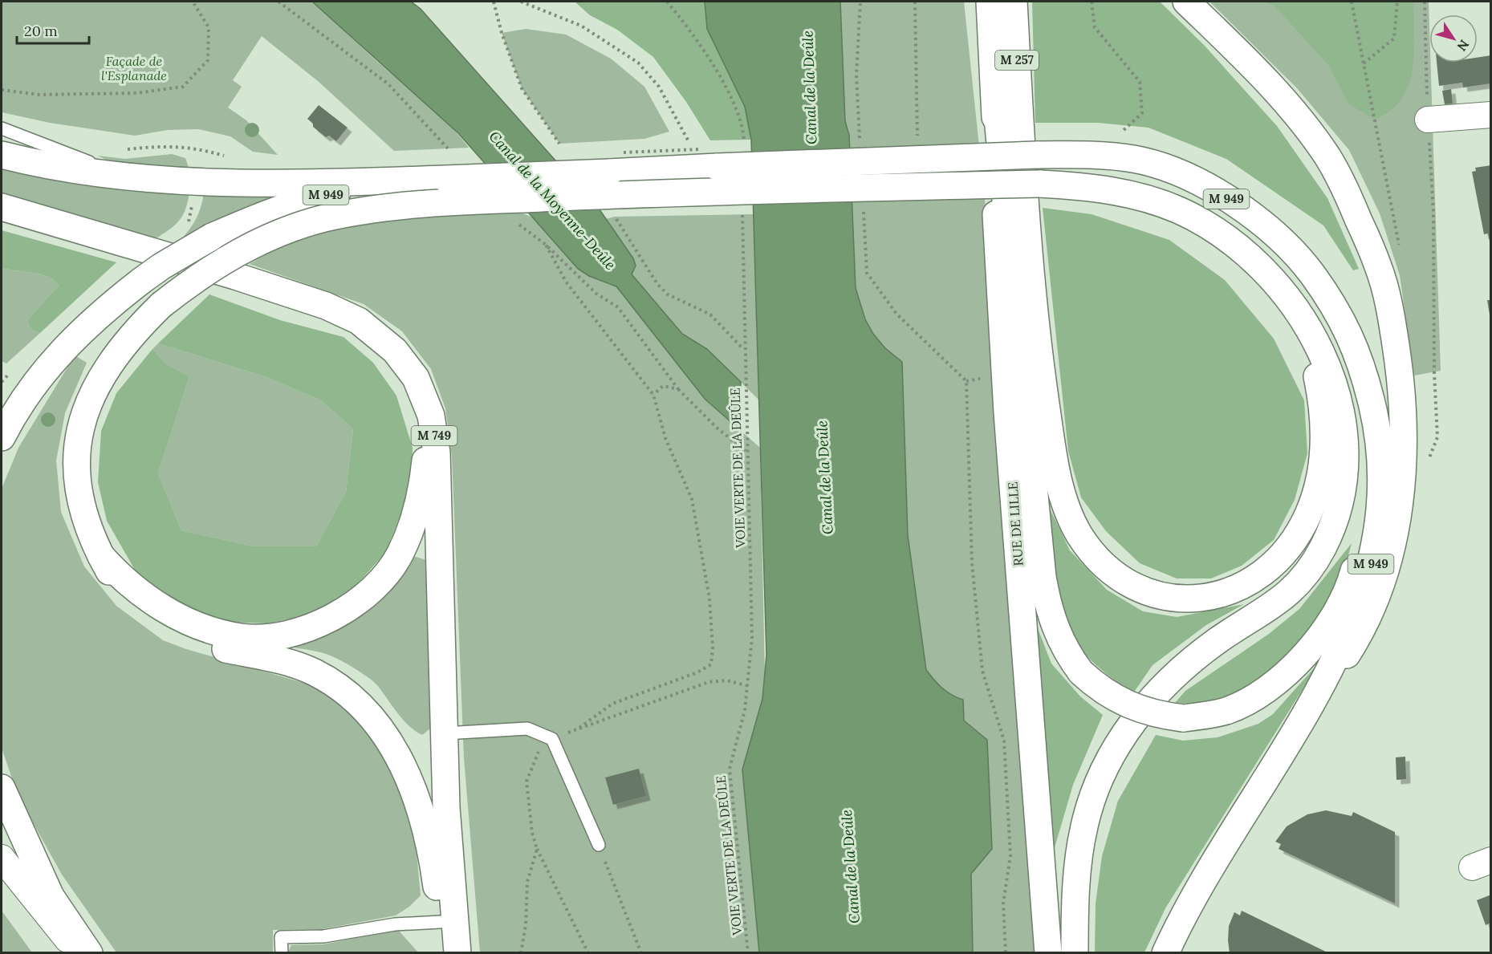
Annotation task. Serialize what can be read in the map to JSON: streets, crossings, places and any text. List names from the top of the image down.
{
  "streets": {
    "main road": [
      "M 257",
      "M 949",
      "M 749",
      "RUE DE LILLE"
    ],
    "path": ["VOIE VERTE DE LA DEÛLE"]
  },
  "crossings": [
    ["M 257", "RUE DE LILLE"]
  ],
  "water": ["Canal de la Deûle", "Canal de la Moyenne-Deûle"],
  "parks": ["Façade de l'Esplanade"],
  "scale_bar": "20 m",
  "north": "bottom right"
}
